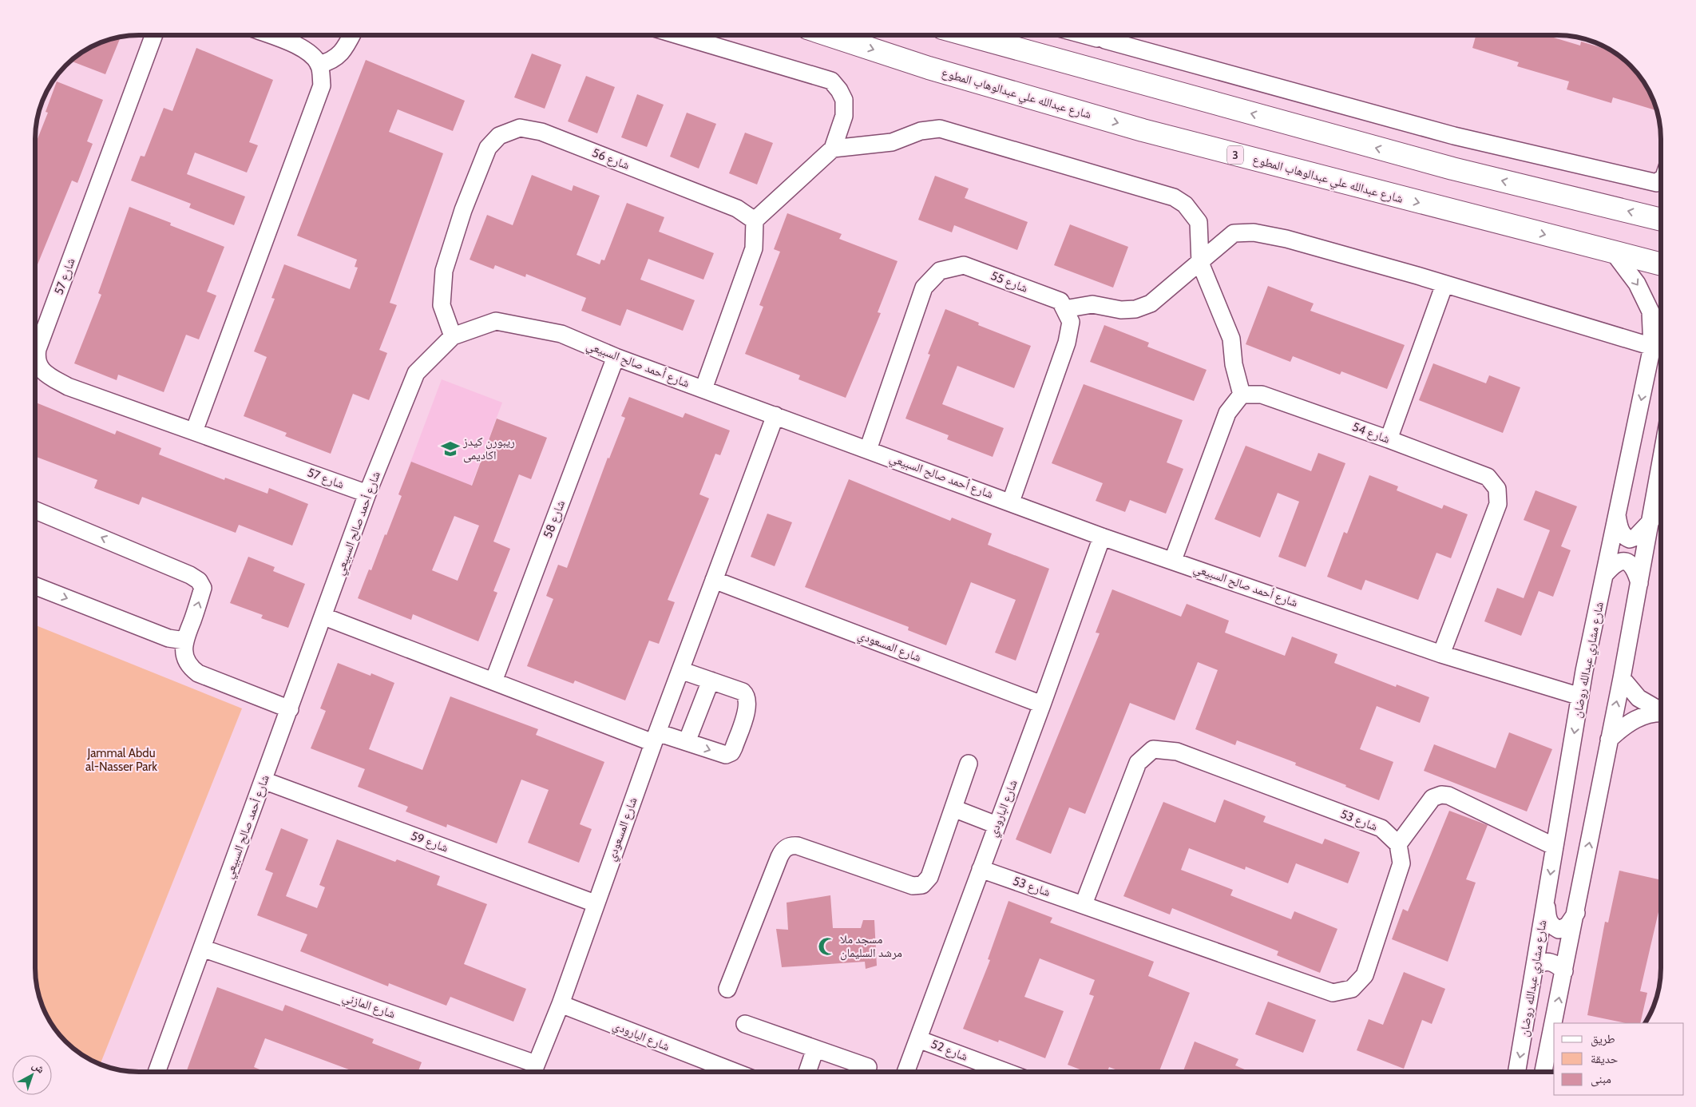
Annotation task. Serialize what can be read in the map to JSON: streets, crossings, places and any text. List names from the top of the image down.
{
  "streets": {
    "main road": ["شارع عبدالله علي عبدالوهاب المطوع", "3"],
    "street": [
      "شارع 56",
      "شارع 57",
      "شارع 55",
      "شارع أحمد صالح السبيعي",
      "شارع 54",
      "شارع 58",
      "شارع المسعودي",
      "شارع مشاري عبدالله روضان",
      "شارع البارودي",
      "شارع 53",
      "شارع 59",
      "شارع المازني",
      "شارع 52"
    ]
  },
  "crossings": [
    ["شارع عبدالله علي عبدالوهاب المطوع", "شارع مشاري عبدالله روضان"],
    ["شارع 56", "شارع أحمد صالح السبيعي"],
    ["شارع 57", "شارع أحمد صالح السبيعي"],
    ["شارع 55", "شارع أحمد صالح السبيعي"],
    ["شارع أحمد صالح السبيعي", "شارع 54"],
    ["شارع أحمد صالح السبيعي", "شارع 58"],
    ["شارع أحمد صالح السبيعي", "شارع المسعودي"],
    ["شارع أحمد صالح السبيعي", "شارع مشاري عبدالله روضان"],
    ["شارع أحمد صالح السبيعي", "شارع البارودي"],
    ["شارع أحمد صالح السبيعي", "شارع 59"],
    ["شارع أحمد صالح السبيعي", "شارع المازني"],
    ["شارع المسعودي", "شارع البارودي"],
    ["شارع المسعودي", "شارع 59"],
    ["شارع المسعودي", "شارع المازني"],
    ["شارع البارودي", "شارع 53"],
    ["شارع البارودي", "شارع 52"]
  ],
  "parks": ["Jammal Abdu al-Nasser Park"],
  "places": {
    "school or university": ["ريبورن كيدز اكاديمى"],
    "mosque": ["مسجد ملا مرشد السليمان"]
  },
  "legend": ["طريق", "حديقة", "مبنى"],
  "north": "top right"
}
